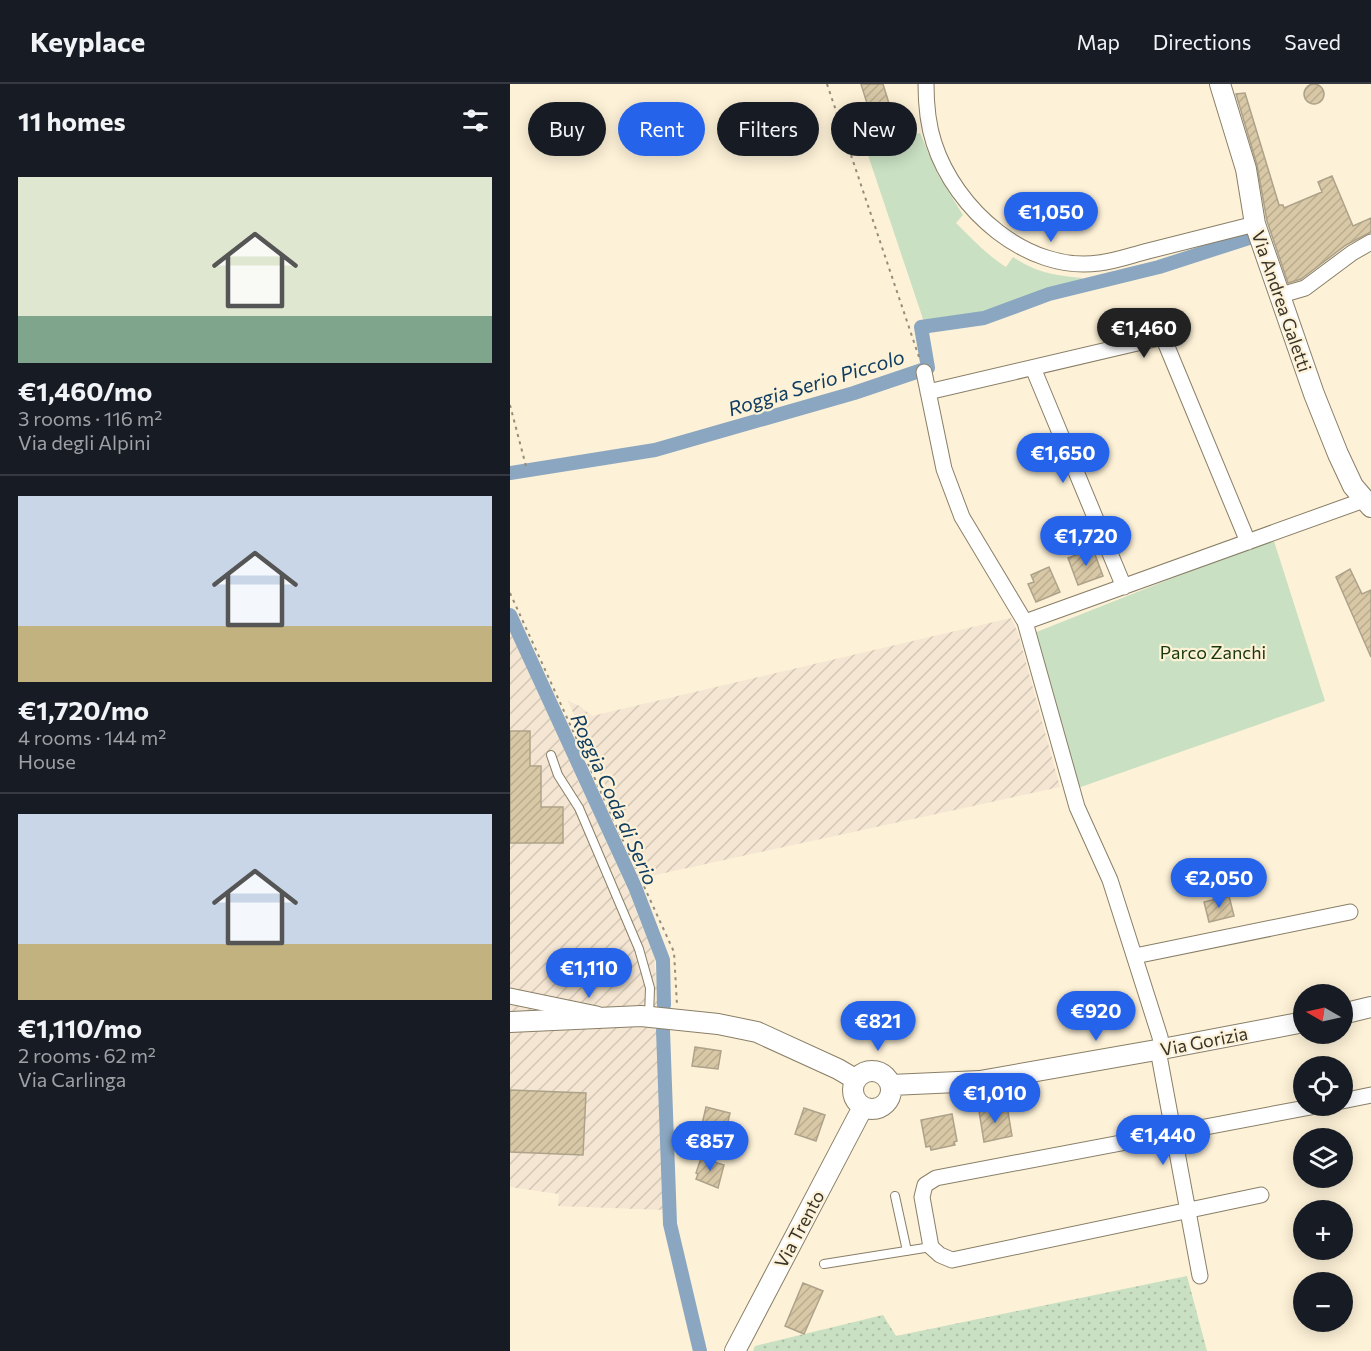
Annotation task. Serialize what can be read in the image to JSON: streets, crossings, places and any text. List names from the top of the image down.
{
  "streets": {
    "street": ["Via Andrea Galetti", "Via Gorizia", "Via Trento"]
  },
  "crossings": [
    ["Via Gorizia", "Via Trento"]
  ],
  "water": ["Roggia Serio Piccolo", "Roggia Coda di Serio"],
  "parks": ["Parco Zanchi"],
  "north": "left",
  "page": {
    "header": "Keyplace",
    "nav": ["Map", "Directions", "Saved"],
    "heading": "11 homes",
    "chip": [
      "Buy",
      "Rent",
      "Filters",
      "New"
    ],
    "list": [
      {
        "name": "€1,460/mo",
        "note": "3 rooms · 116 m² · Via degli Alpini"
      },
      {
        "name": "€1,720/mo",
        "note": "4 rooms · 144 m² · House"
      },
      {
        "name": "€1,110/mo",
        "note": "2 rooms · 62 m² · Via Carlinga"
      }
    ],
    "price": [
      "€1,050",
      "€1,460",
      "€1,650",
      "€1,720",
      "€2,050",
      "€1,110",
      "€920",
      "€821",
      "€1,010",
      "€1,440",
      "€857"
    ],
    "map_buttons": ["+", "−"]
  }
}
